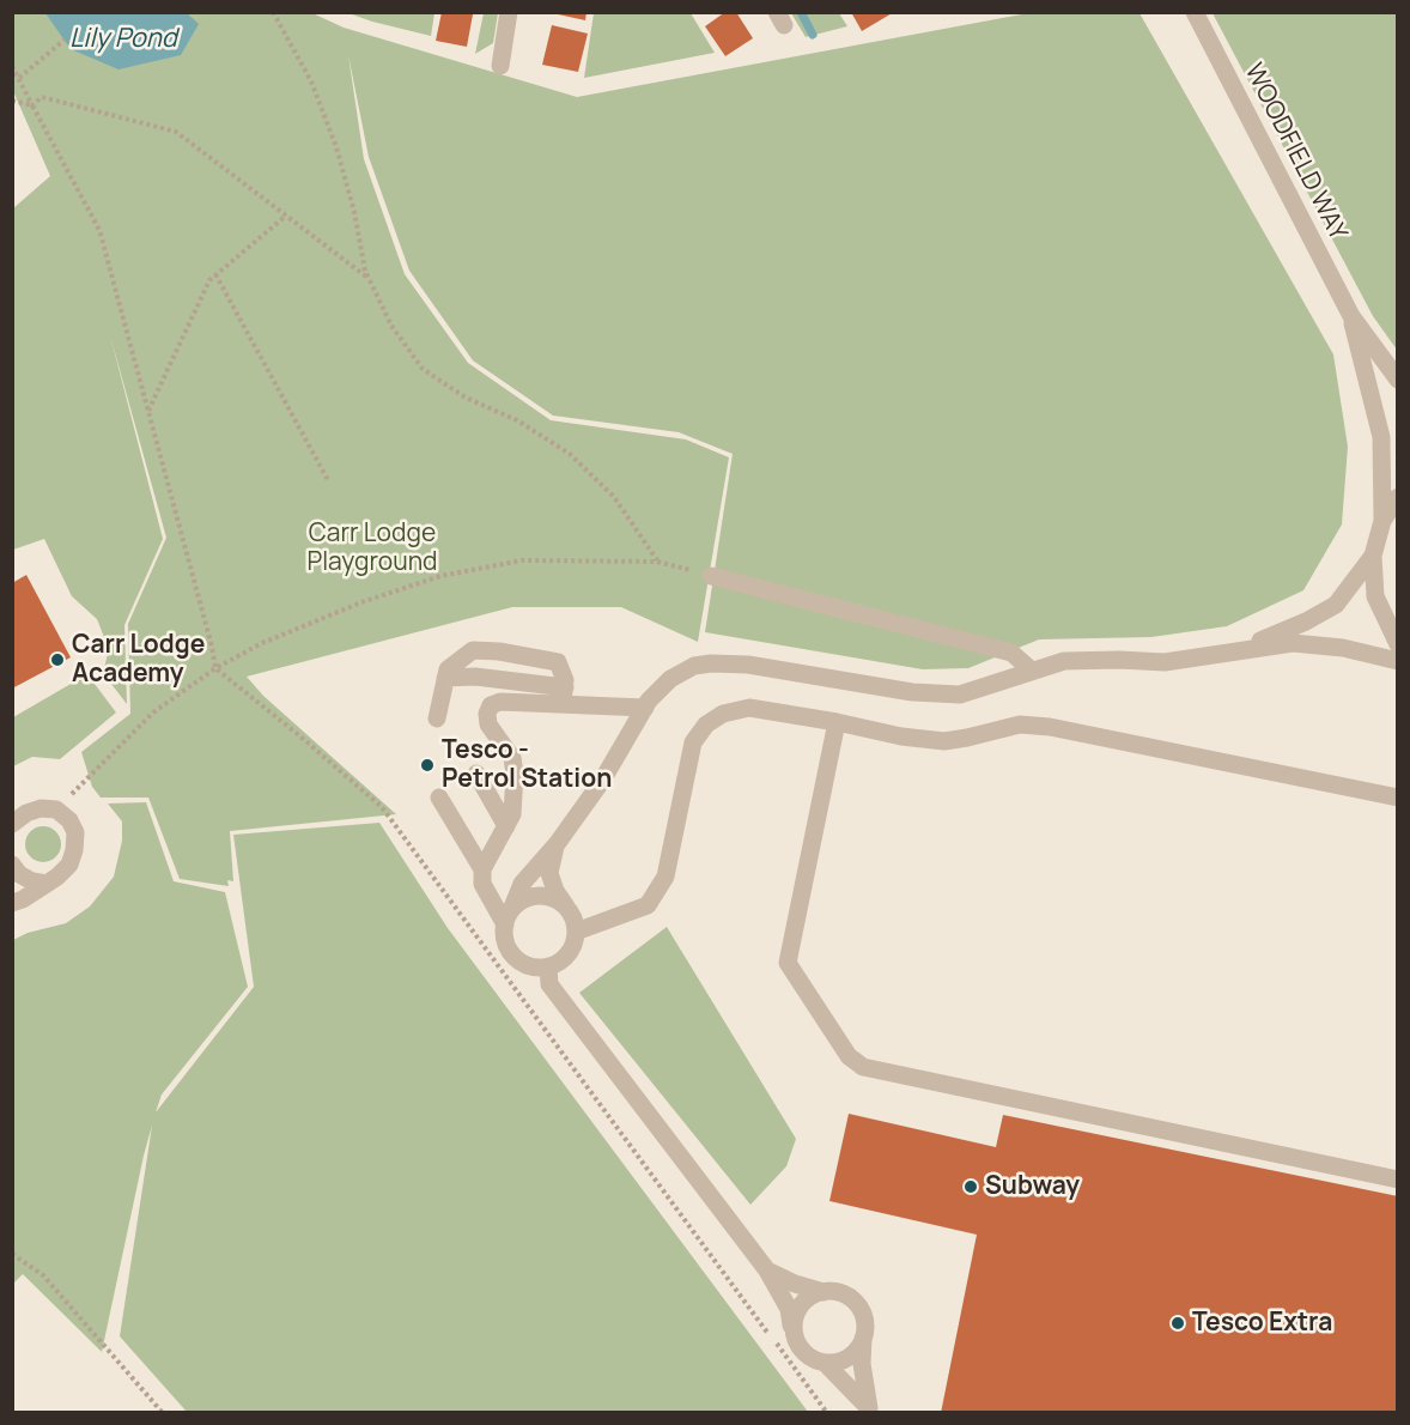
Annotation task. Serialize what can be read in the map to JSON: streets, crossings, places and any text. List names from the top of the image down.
{
  "streets": {
    "street": ["WOODFIELD WAY"]
  },
  "water": ["Lily Pond"],
  "parks": ["Carr Lodge Playground"],
  "places": [
    "Carr Lodge Academy",
    "Tesco - Petrol Station",
    "Subway",
    "Tesco Extra"
  ]
}
